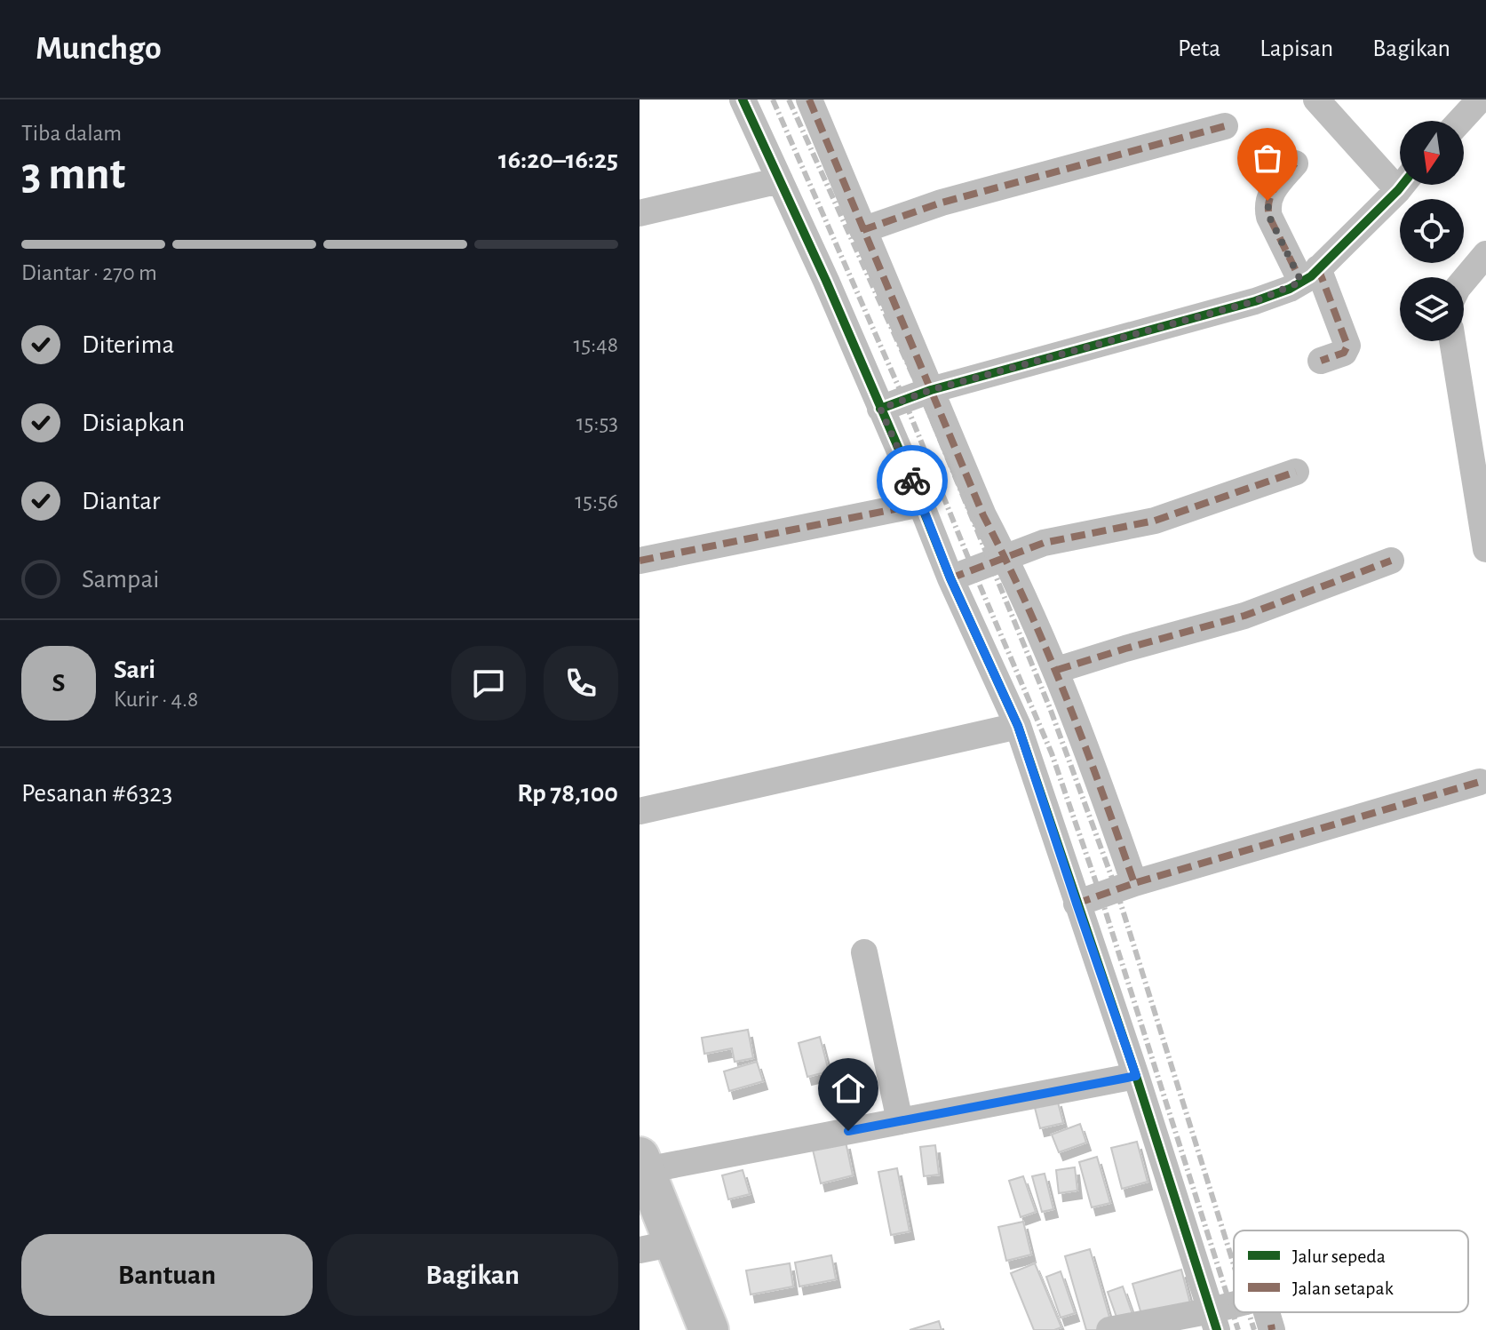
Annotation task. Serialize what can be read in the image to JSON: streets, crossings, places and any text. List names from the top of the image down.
{
  "legend": ["Jalur sepeda", "Jalan setapak"],
  "north": "bottom",
  "page": {
    "header": "Munchgo",
    "nav": ["Peta", "Lapisan", "Bagikan"],
    "heading": ["3 mnt", "Tiba dalam", "16:20–16:25"],
    "panel": [
      "Sari",
      "Kurir · 4.8",
      "Pesanan #6323",
      "Rp 78,100"
    ],
    "bar": "Diantar · 270 m",
    "list": [
      ["Diterima", "15:48"],
      ["Disiapkan", "15:53"],
      ["Diantar", "15:56"],
      "Sampai"
    ],
    "round": "S",
    "buttons": ["Bantuan", "Bagikan"]
  }
}
